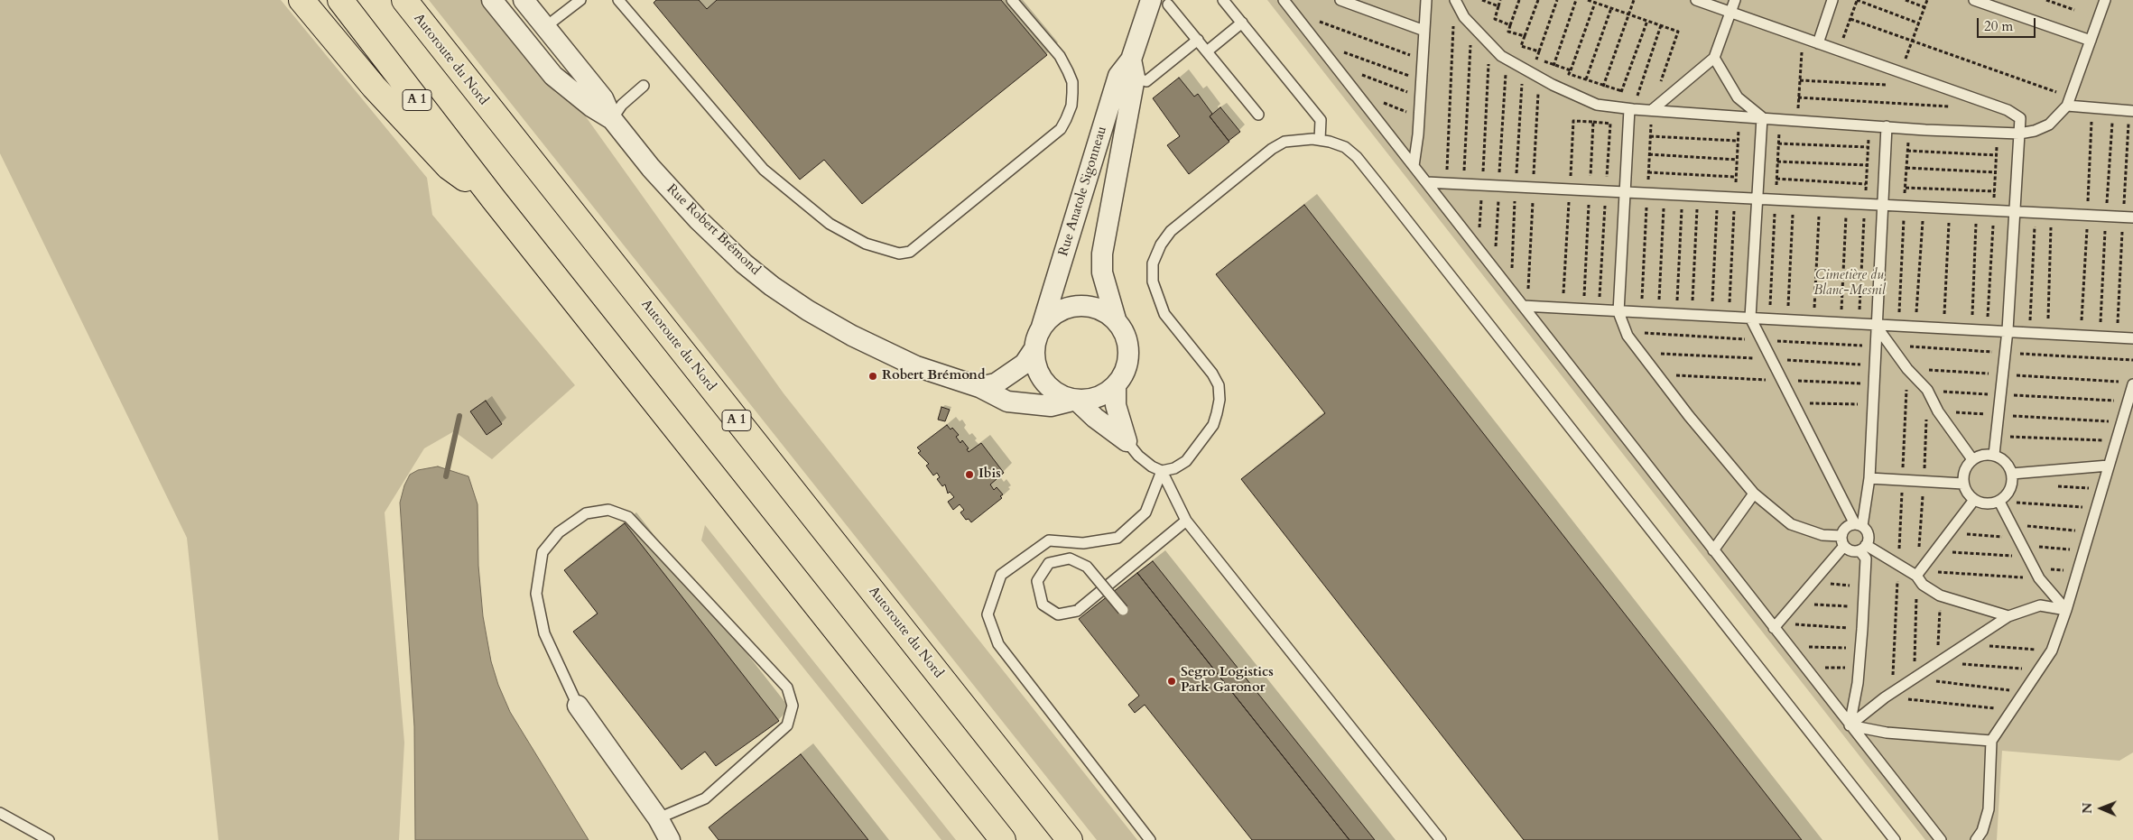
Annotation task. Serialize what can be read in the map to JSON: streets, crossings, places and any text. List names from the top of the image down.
{
  "streets": {
    "highway": ["Autoroute du Nord", "A 1"],
    "street": ["Rue Anatole Sigonneau", "Rue Robert Brémond"]
  },
  "crossings": [
    ["Rue Anatole Sigonneau", "Rue Robert Brémond"]
  ],
  "parks": ["Cimetière du Blanc-Mesnil"],
  "places": ["Robert Brémond", "Ibis", "Segro Logistics Park Garonor"],
  "scale_bar": "20 m",
  "north": "left"
}
